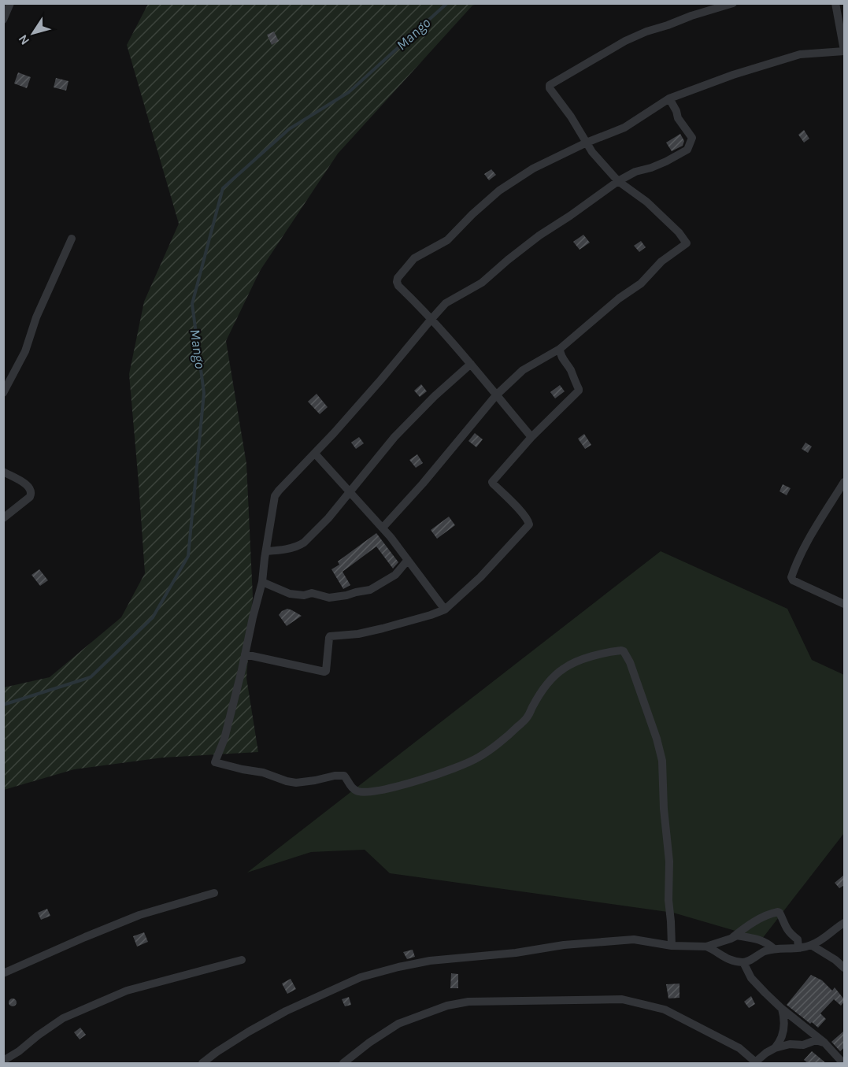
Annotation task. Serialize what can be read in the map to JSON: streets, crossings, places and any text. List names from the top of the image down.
{
  "water": ["Mango"],
  "north": "bottom left"
}
